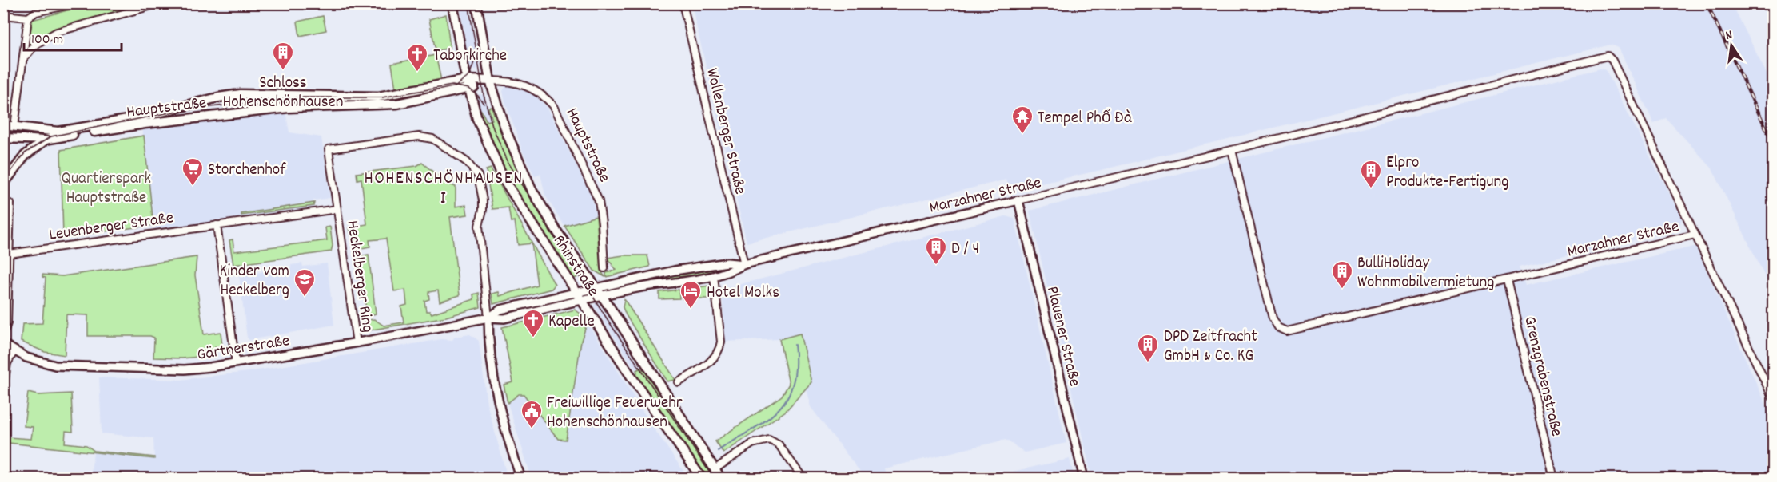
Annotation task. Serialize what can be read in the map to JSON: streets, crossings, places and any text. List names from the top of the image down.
{
  "streets": {
    "main road": ["Hauptstraße", "Rhinstraße"],
    "street": [
      "Wollenberger Straße",
      "Marzahner Straße",
      "Leuenberger Straße",
      "Heckelberger Ring",
      "Plauener Straße",
      "Gärtnerstraße",
      "Grenzgrabenstraße"
    ]
  },
  "crossings": [
    ["Hauptstraße", "Rhinstraße"],
    ["Wollenberger Straße", "Marzahner Straße"],
    ["Marzahner Straße", "Rhinstraße"],
    ["Marzahner Straße", "Plauener Straße"],
    ["Marzahner Straße", "Gärtnerstraße"],
    ["Marzahner Straße", "Grenzgrabenstraße"],
    ["Leuenberger Straße", "Heckelberger Ring"],
    ["Rhinstraße", "Gärtnerstraße"],
    ["Heckelberger Ring", "Gärtnerstraße"]
  ],
  "districts": ["HOHENSCHÖNHAUSEN I"],
  "parks": ["Quartierspark Hauptstraße"],
  "places": {
    "building": [
      "Schloss Hohenschönhausen",
      "Elpro Produkte-Fertigung",
      "D / 4",
      "BulliHoliday Wohnmobilvermietung",
      "DPD Zeitfracht GmbH & Co. KG"
    ],
    "church": ["Taborkirche", "Kapelle"],
    "temple": ["Tempel Phổ Đà"],
    "supermarket": ["Storchenhof"],
    "school or university": ["Kinder vom Heckelberg"],
    "hotel": ["Hotel Molks"],
    "public building": ["Freiwillige Feuerwehr Hohenschönhausen"]
  },
  "scale_bar": "100 m",
  "north": "top"
}
